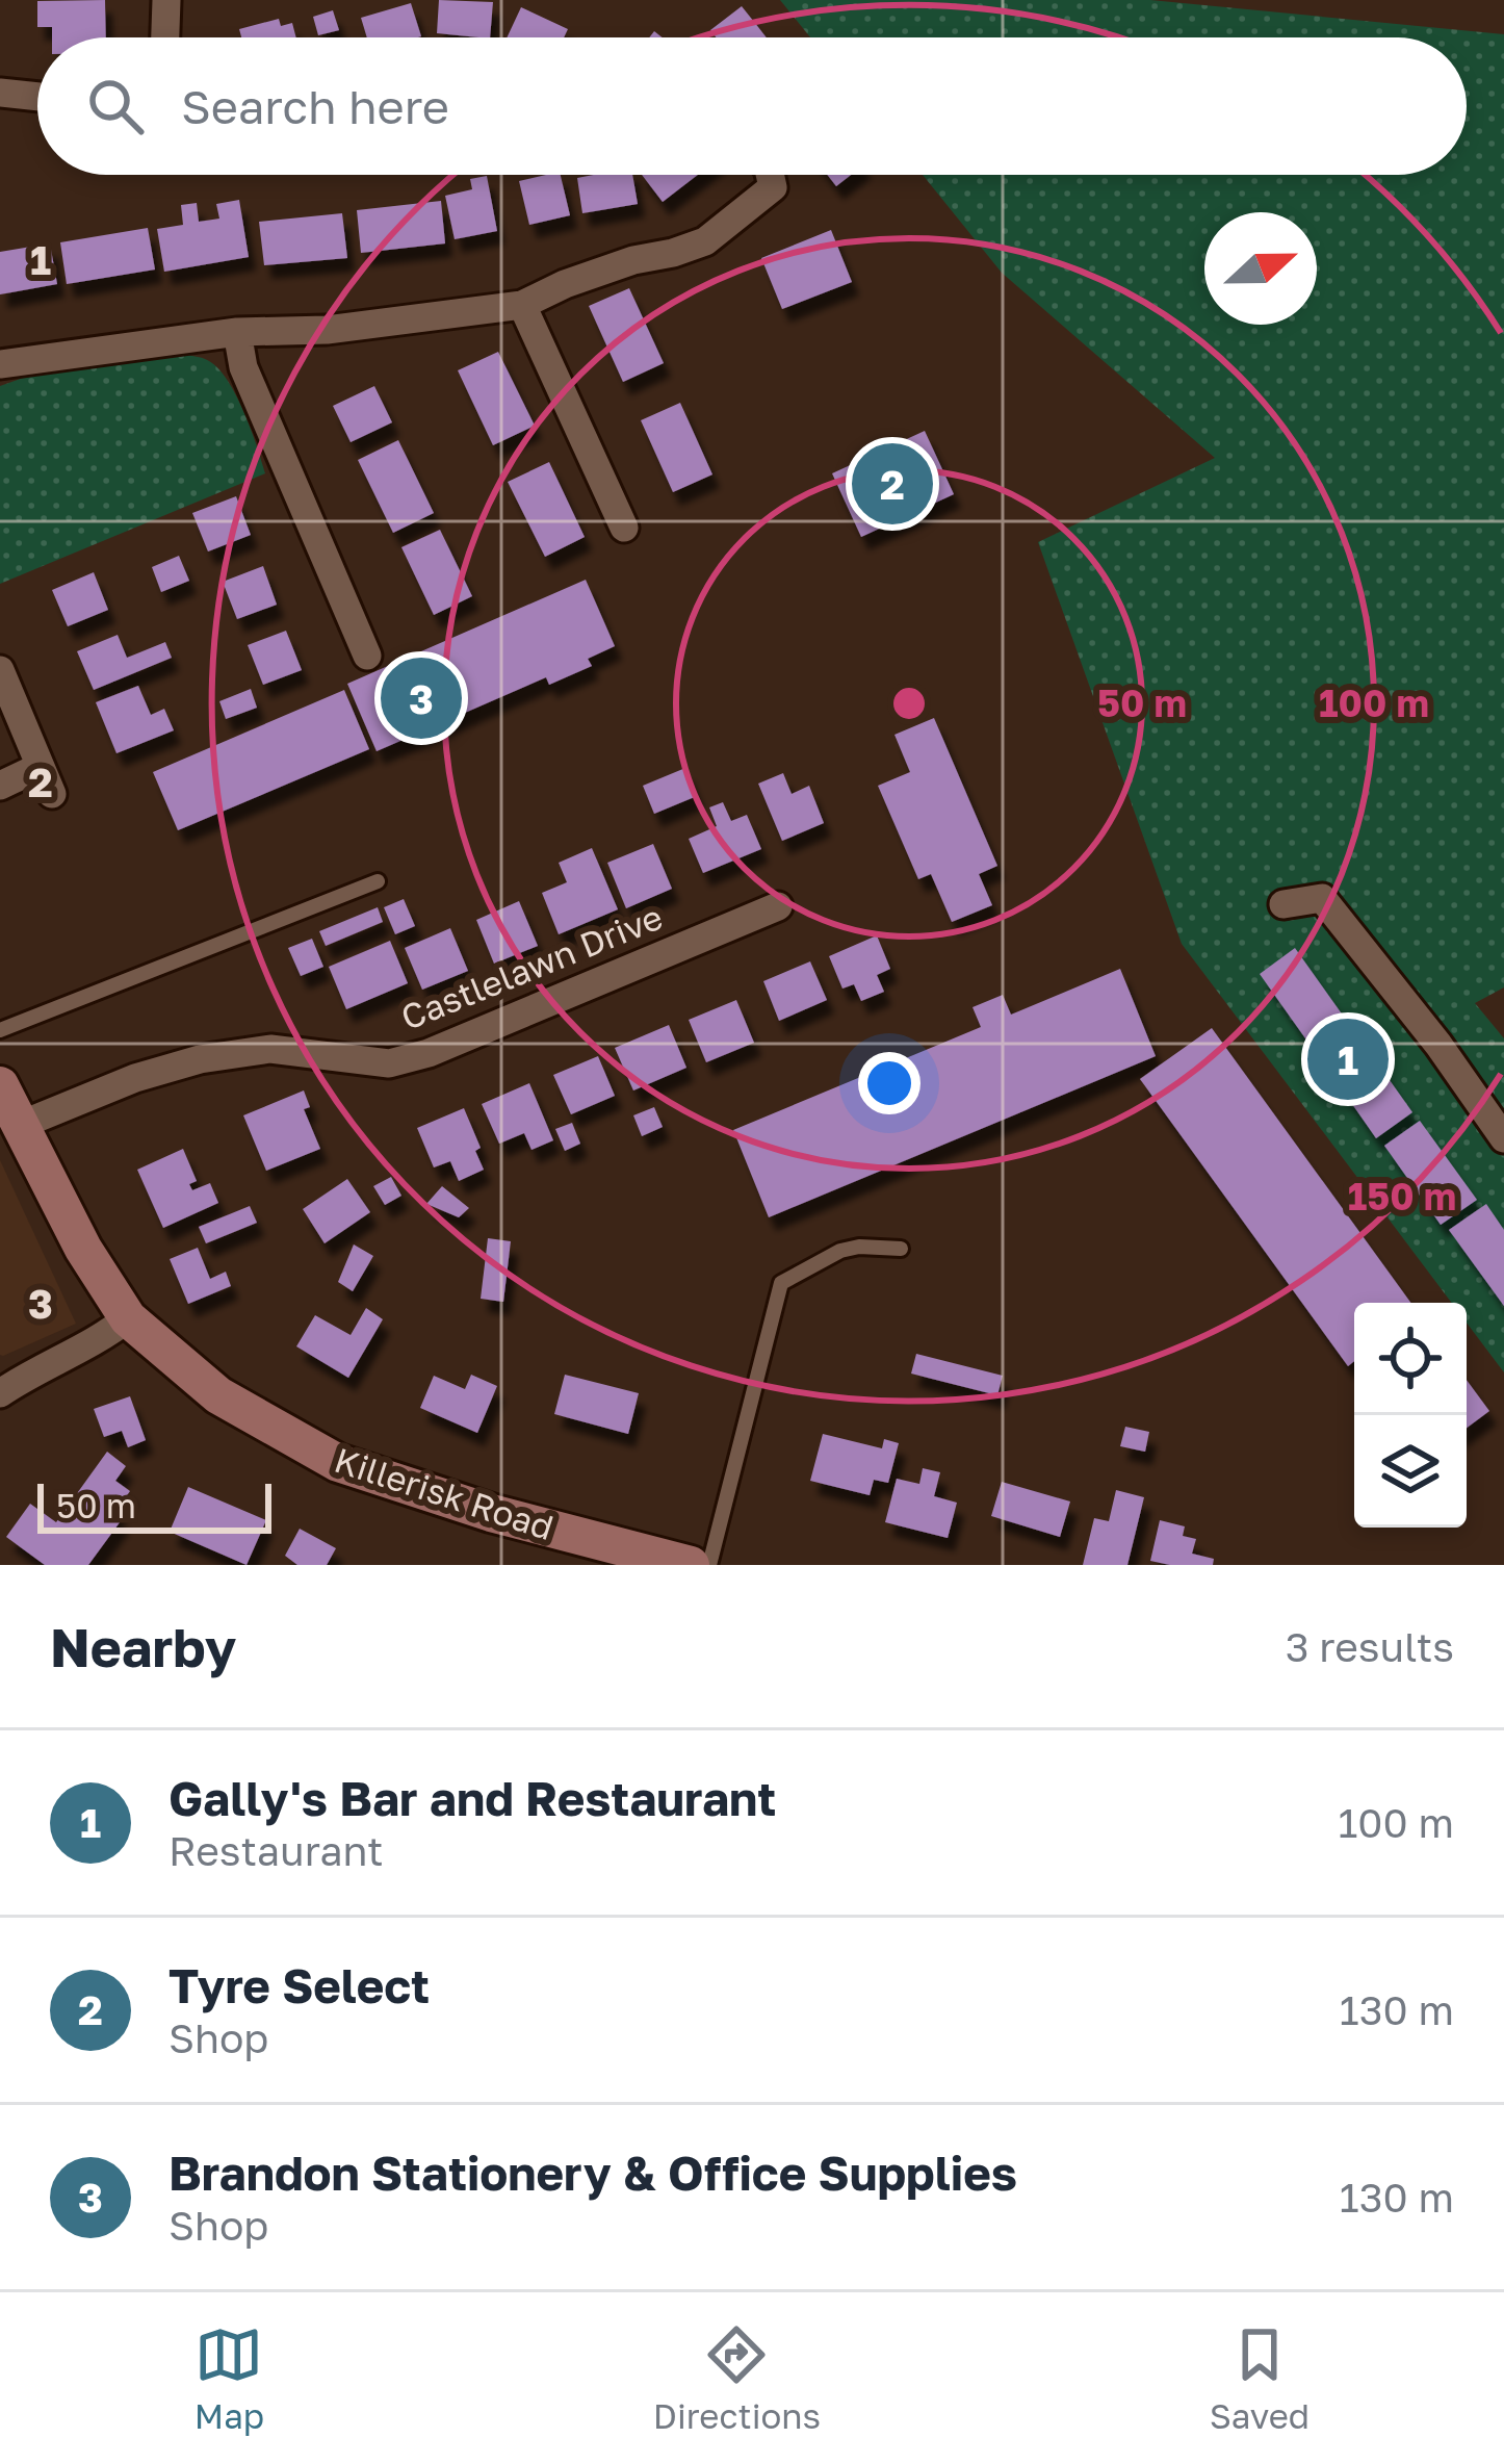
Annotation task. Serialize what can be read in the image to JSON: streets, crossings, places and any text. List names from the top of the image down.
{
  "streets": {
    "main road": ["Killerisk Road"],
    "street": ["Castlelawn Drive"]
  },
  "crossings": [
    ["Castlelawn Drive", "Killerisk Road"]
  ],
  "scale_bar": "50 m",
  "north": "right",
  "page": {
    "search": "Search here",
    "pins": ["2", "3", "1"],
    "scale": "50 m",
    "heading": ["Nearby", "3 results"],
    "list": [
      {
        "mark": "1",
        "name": "Gally's Bar and Restaurant",
        "note": "Restaurant",
        "value": "100 m"
      },
      {
        "mark": "2",
        "name": "Tyre Select",
        "note": "Shop",
        "value": "130 m"
      },
      {
        "mark": "3",
        "name": "Brandon Stationery & Office Supplies",
        "note": "Shop",
        "value": "130 m"
      }
    ],
    "nav": ["Map", "Directions", "Saved"]
  },
  "grid": {
    "rows": ["1", "2", "3"]
  },
  "rings": ["50 m", "100 m", "150 m"]
}
